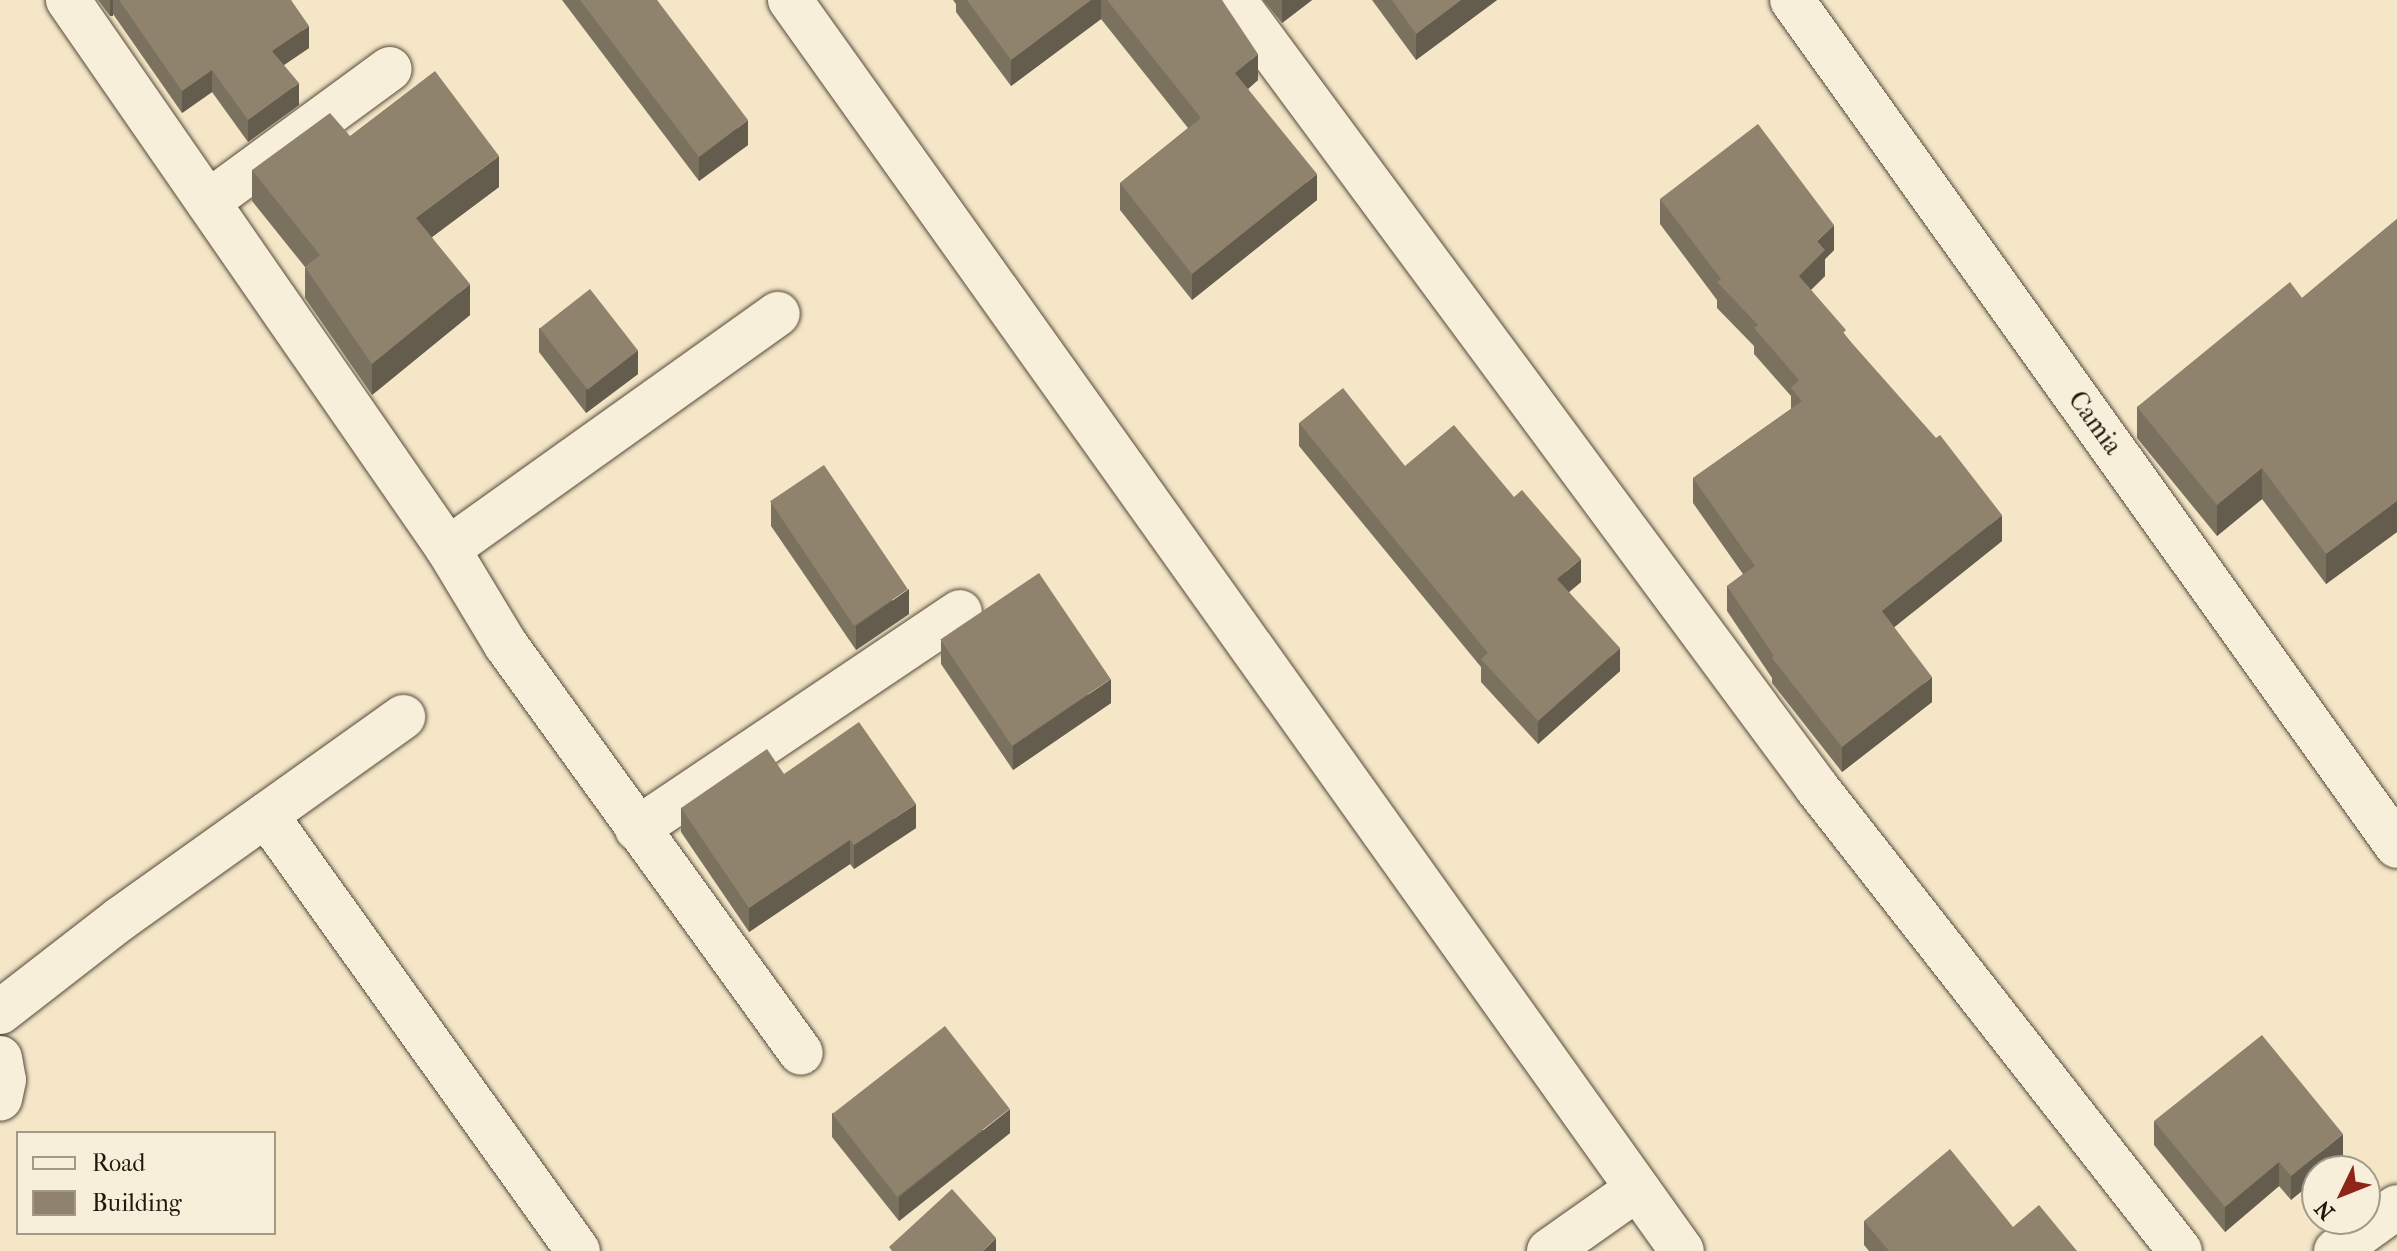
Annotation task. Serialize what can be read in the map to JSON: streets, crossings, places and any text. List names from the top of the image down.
{
  "streets": {
    "street": ["Camia"]
  },
  "legend": ["Road", "Building"],
  "north": "bottom left"
}
